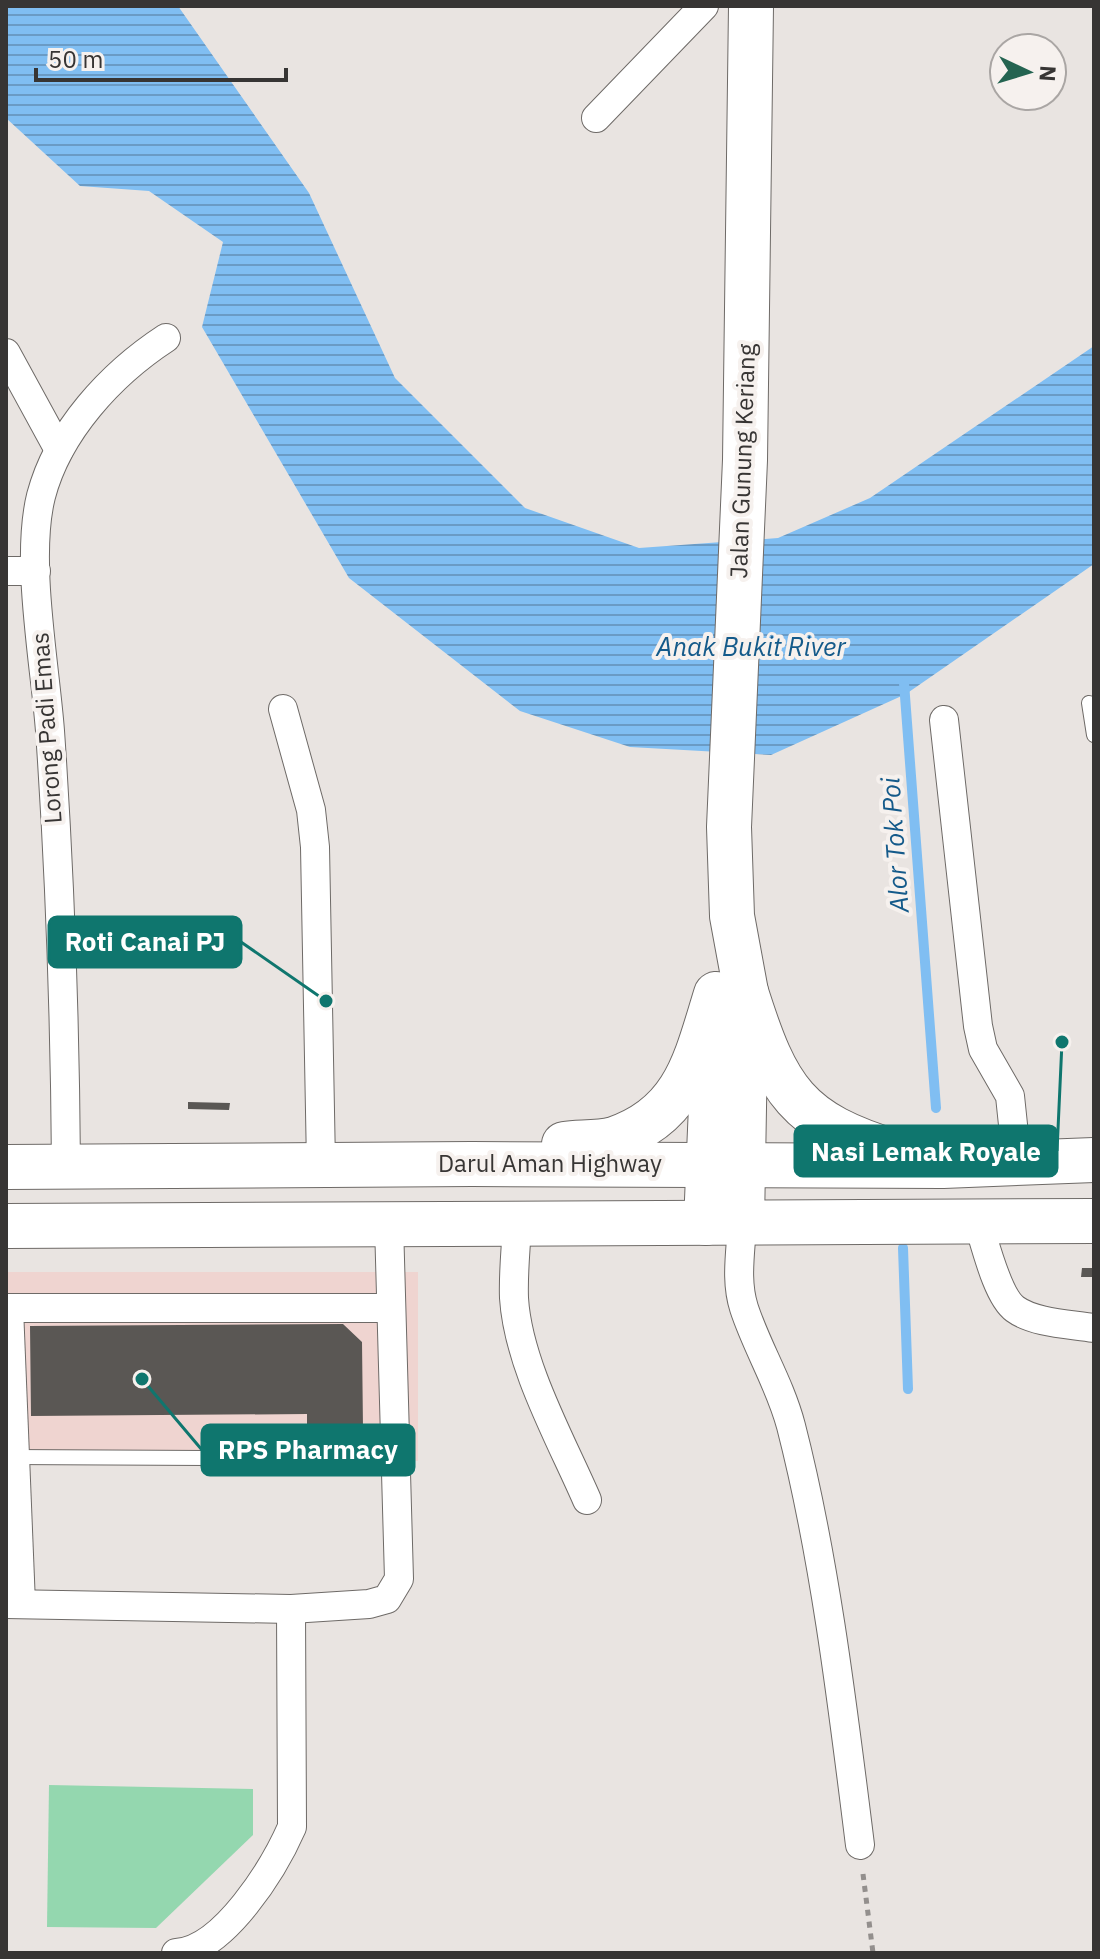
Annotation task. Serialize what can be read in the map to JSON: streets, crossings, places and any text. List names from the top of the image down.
{
  "streets": {
    "main road": ["Jalan Gunung Keriang", "Darul Aman Highway"],
    "street": ["Lorong Padi Emas"]
  },
  "crossings": [
    ["Jalan Gunung Keriang", "Darul Aman Highway"],
    ["Lorong Padi Emas", "Darul Aman Highway"]
  ],
  "water": ["Anak Bukit River", "Alor Tok Poi"],
  "places": ["Roti Canai PJ", "Nasi Lemak Royale", "RPS Pharmacy"],
  "scale_bar": "50 m",
  "north": "right"
}
